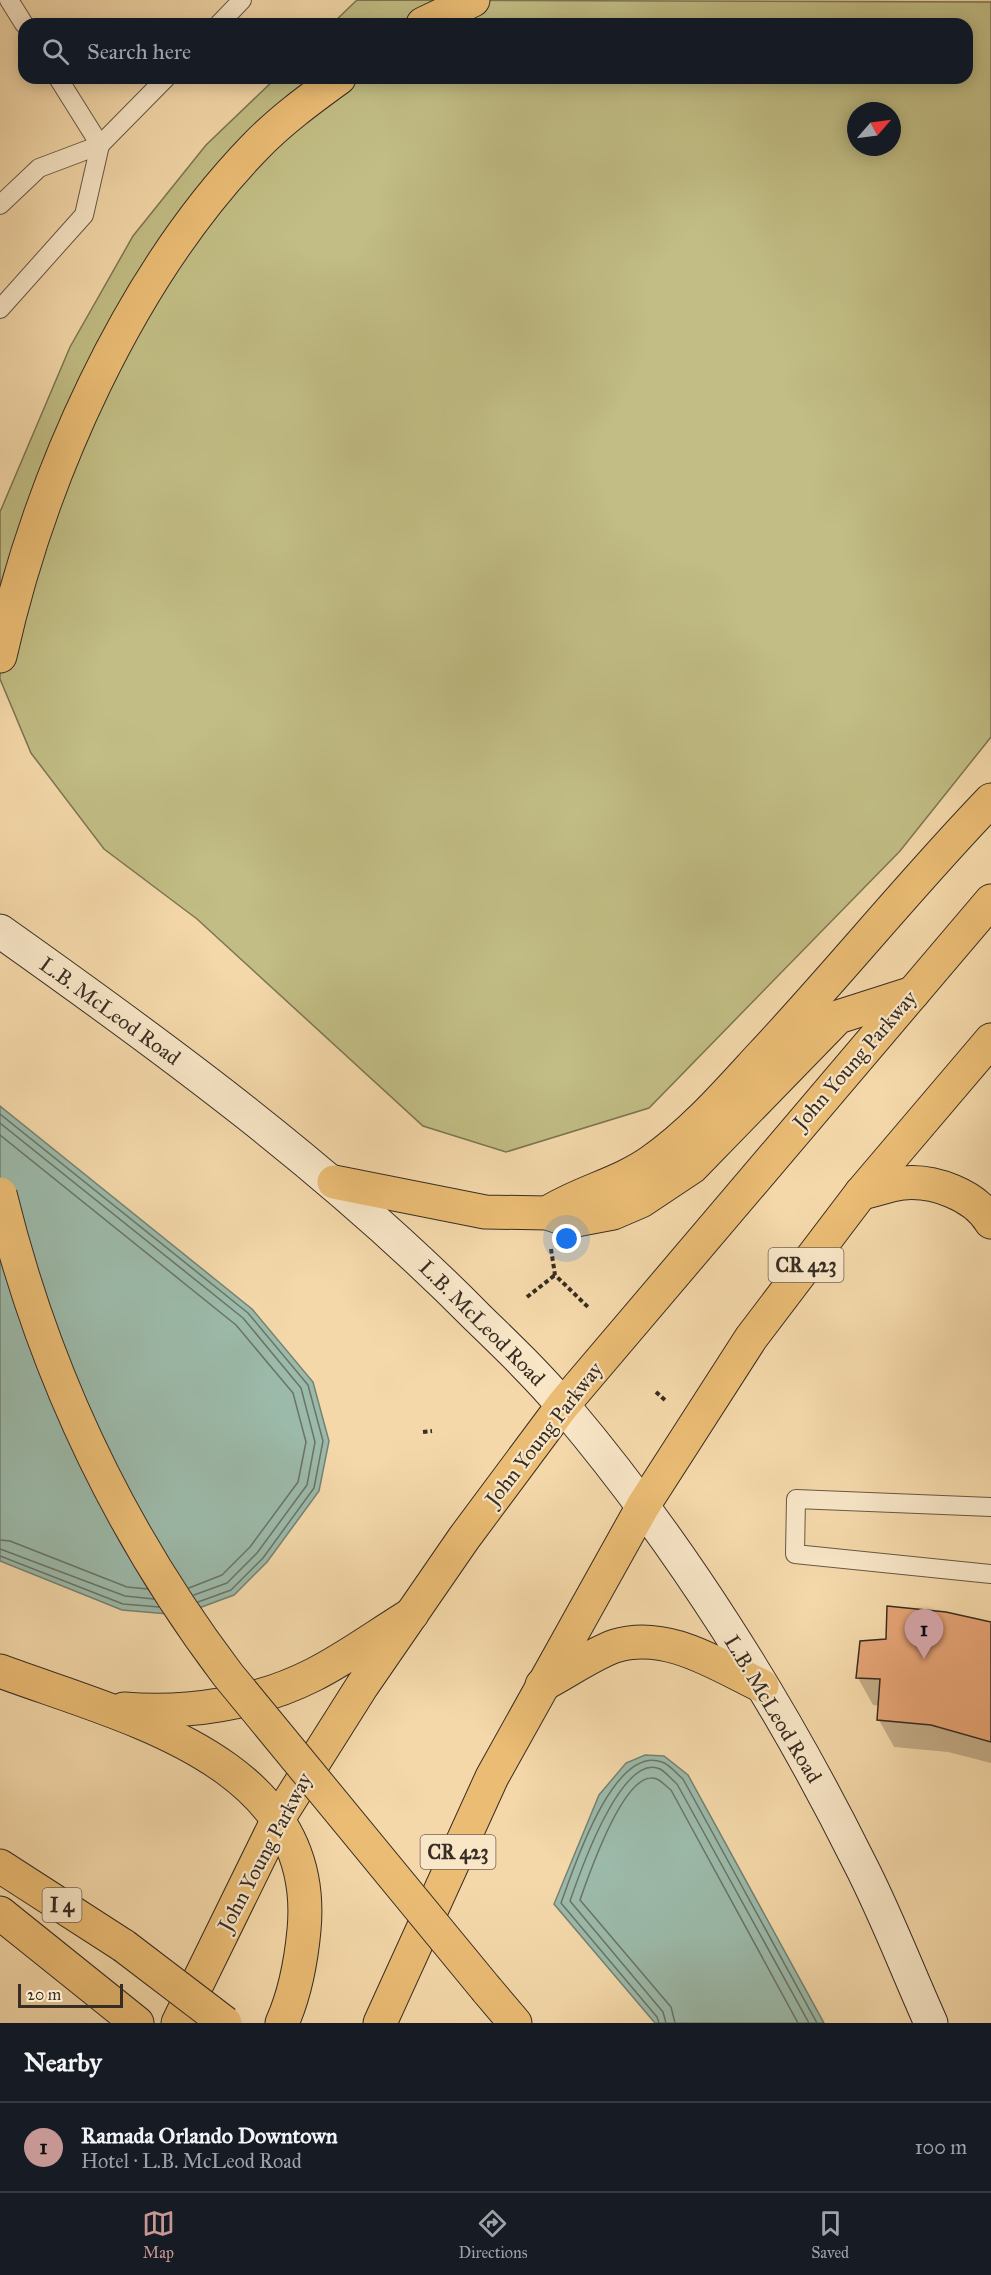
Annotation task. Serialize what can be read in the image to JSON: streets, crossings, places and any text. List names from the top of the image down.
{
  "streets": {
    "main road": ["John Young Parkway", "CR 423", "I 4"],
    "street": ["L.B. McLeod Road"]
  },
  "crossings": [
    ["L.B. McLeod Road", "John Young Parkway"],
    ["L.B. McLeod Road", "CR 423"]
  ],
  "scale_bar": "20 m",
  "north": "top right",
  "page": {
    "search": "Search here",
    "pins": "1",
    "scale": "20 m",
    "heading": "Nearby",
    "list": [
      {
        "mark": "1",
        "name": "Ramada Orlando Downtown",
        "note": "Hotel · L.B. McLeod Road",
        "value": "100 m"
      }
    ],
    "nav": ["Map", "Directions", "Saved"]
  }
}
